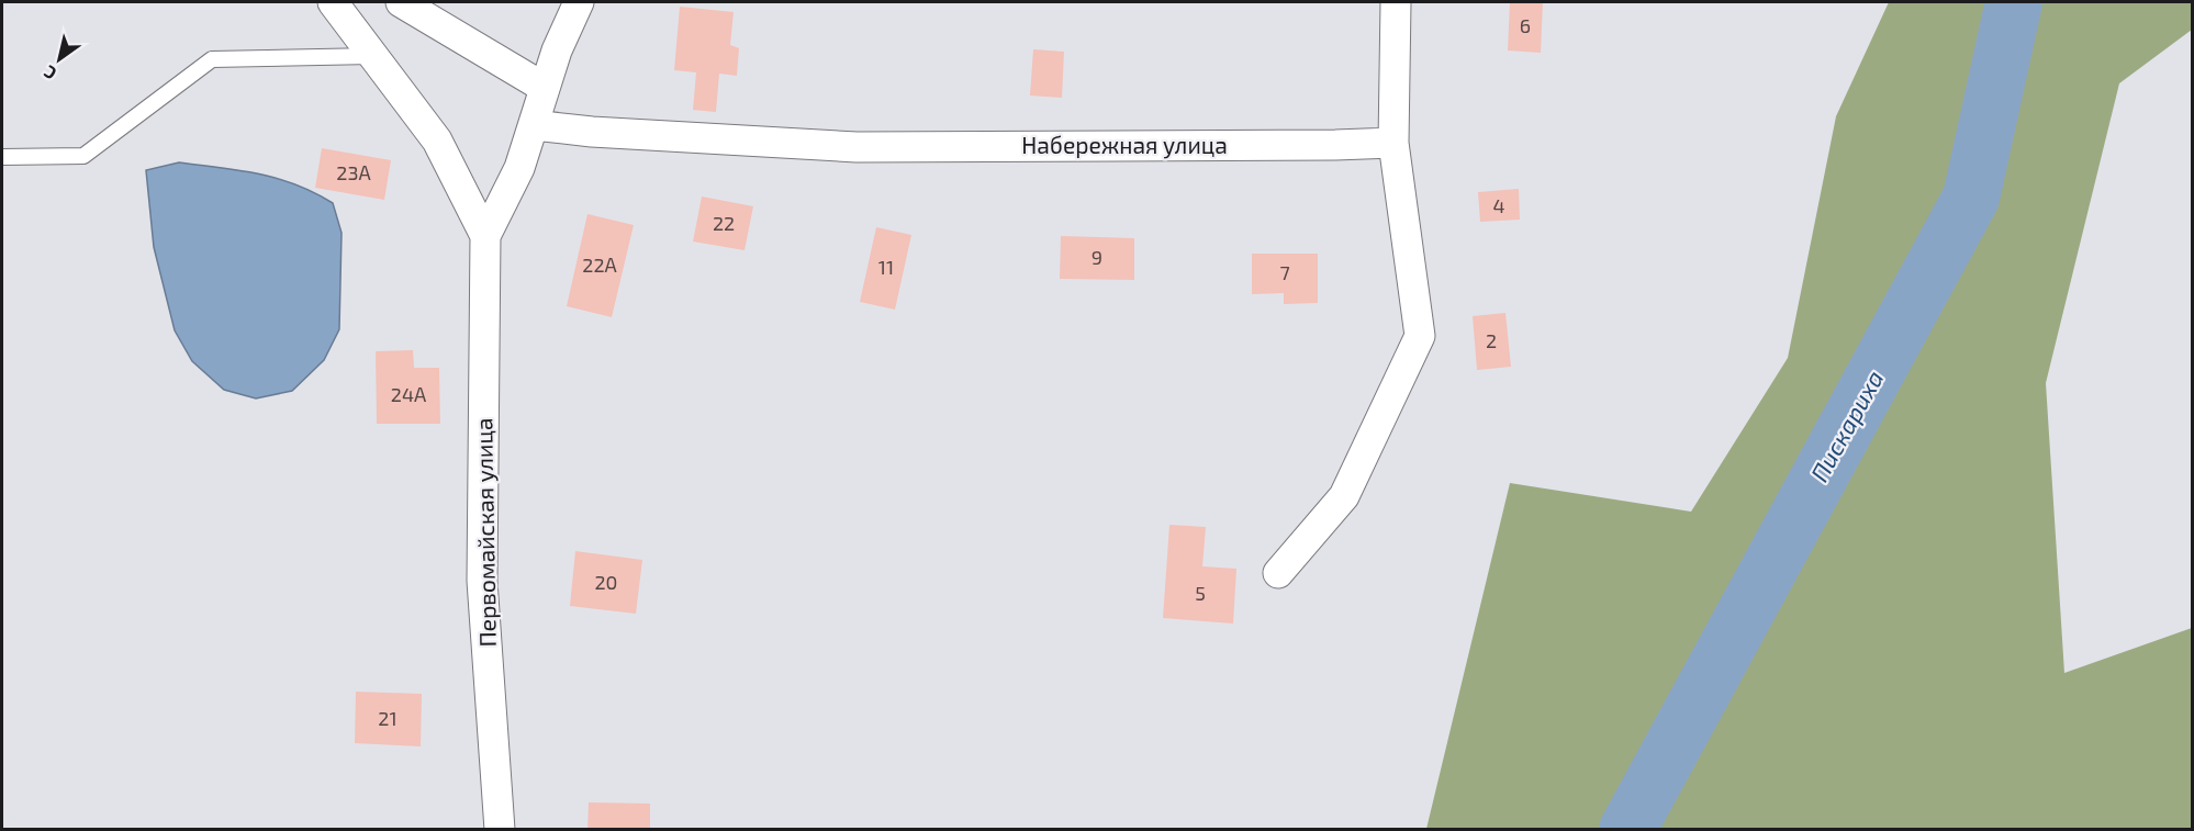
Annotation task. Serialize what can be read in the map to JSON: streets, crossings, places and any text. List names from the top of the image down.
{
  "streets": {
    "street": ["Набережная улица", "Первомайская улица"]
  },
  "crossings": [
    ["Набережная улица", "Первомайская улица"]
  ],
  "water": ["Пискариха"],
  "house_numbers": [
    "6",
    "23А",
    "4",
    "22",
    "9",
    "22А",
    "11",
    "7",
    "2",
    "24А",
    "20",
    "5",
    "21"
  ],
  "north": "bottom left"
}
